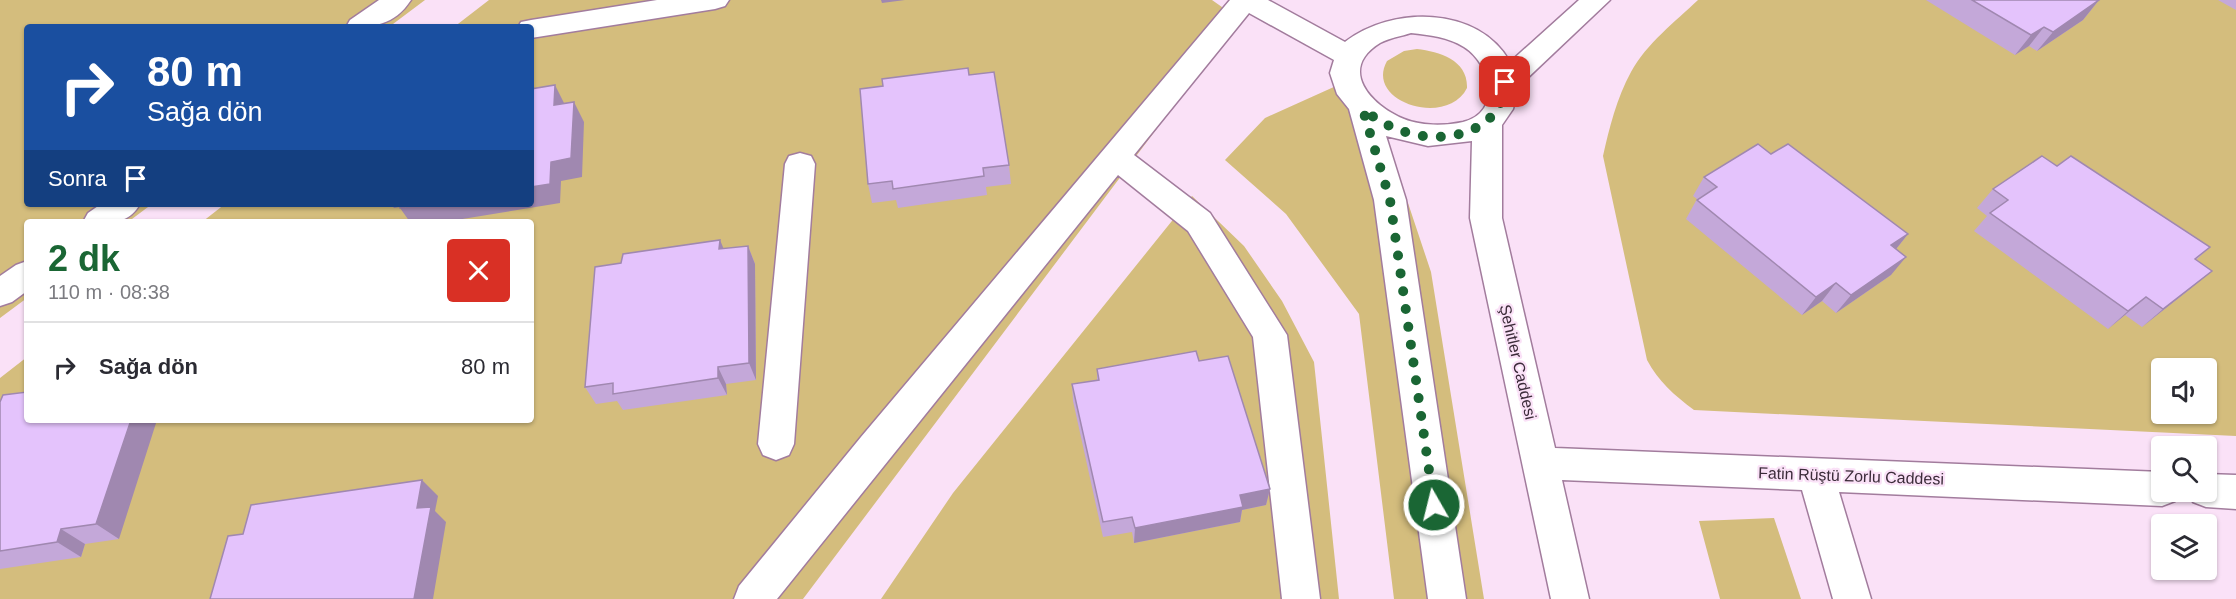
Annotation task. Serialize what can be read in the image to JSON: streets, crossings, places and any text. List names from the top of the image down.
{
  "streets": {
    "street": ["Şehitler Caddesi", "Fatin Rüştü Zorlu Caddesi"]
  },
  "crossings": [
    ["Şehitler Caddesi", "Fatin Rüştü Zorlu Caddesi"]
  ],
  "page": {
    "turn": ["80 m", "Sağa dön"],
    "then": "Sonra",
    "heading": ["2 dk", "110 m · 08:38"],
    "list": [
      {
        "name": "Sağa dön",
        "value": "80 m"
      }
    ]
  }
}
